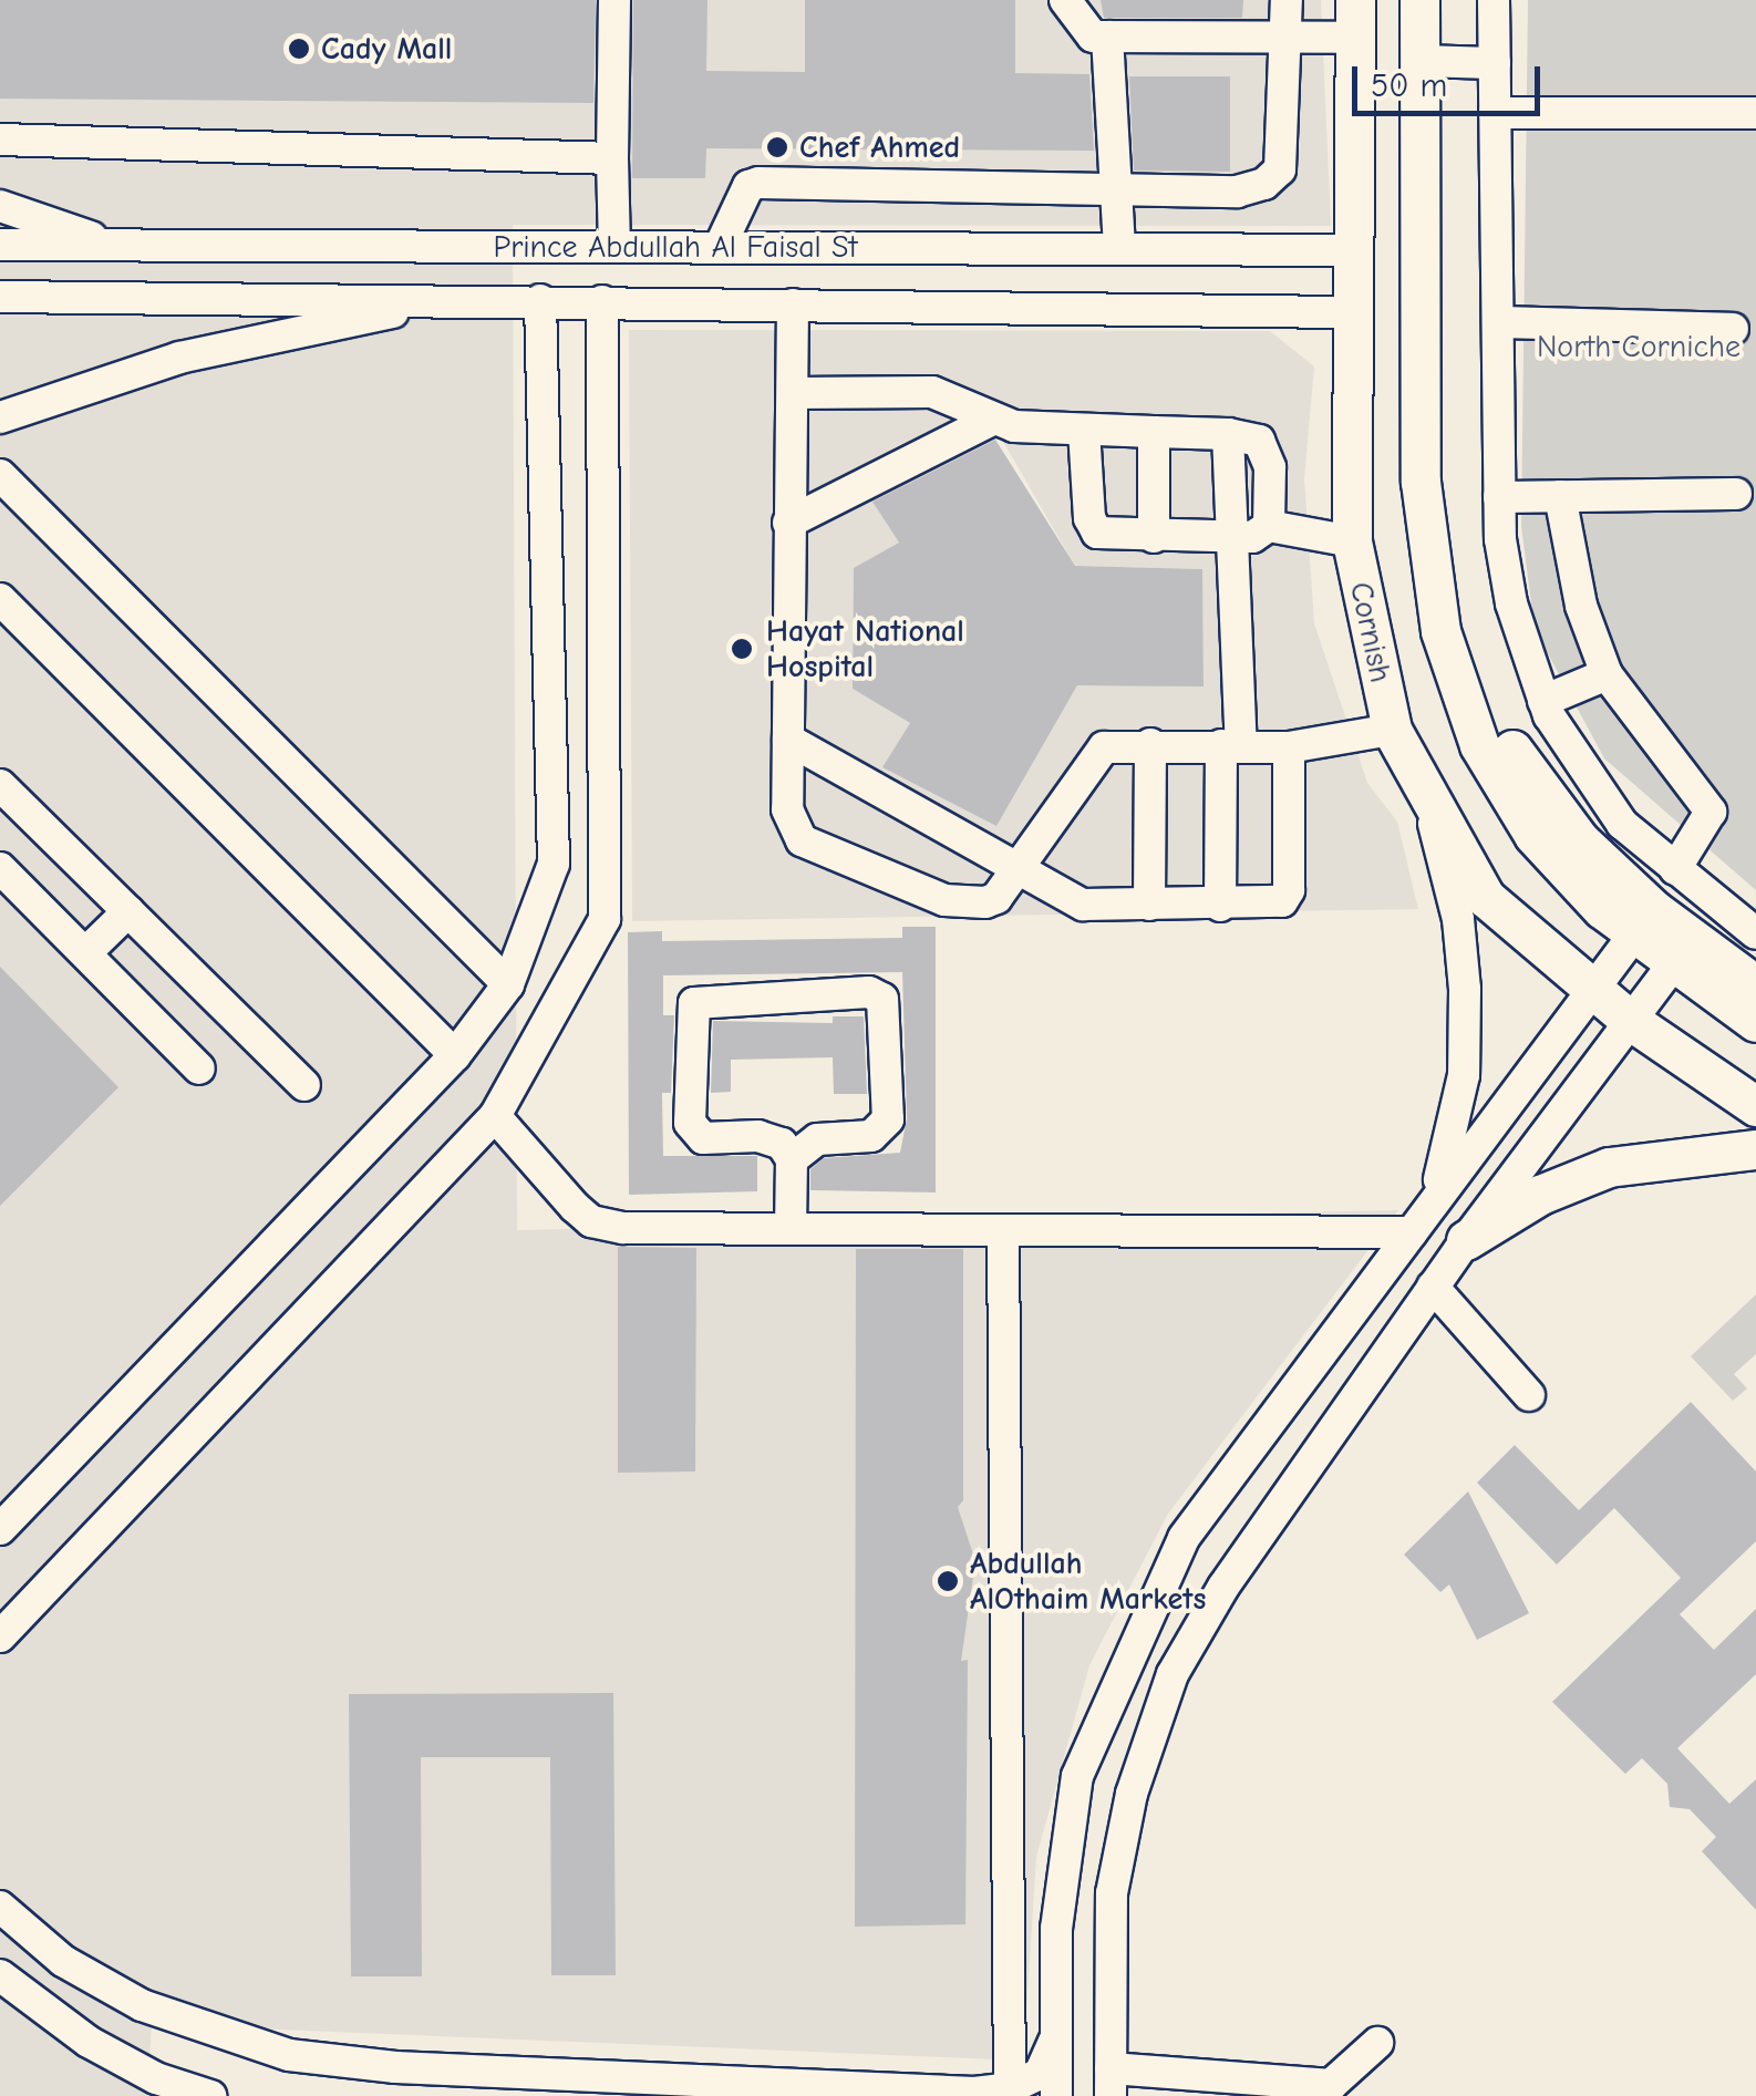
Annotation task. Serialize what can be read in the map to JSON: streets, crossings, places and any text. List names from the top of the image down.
{
  "streets": {
    "main road": ["Cornish"],
    "street": ["Prince Abdullah Al Faisal St"]
  },
  "crossings": [
    ["Prince Abdullah Al Faisal St", "Cornish"]
  ],
  "parks": ["North Corniche"],
  "places": [
    "Cady Mall",
    "Chef Ahmed",
    "Hayat National Hospital",
    "Abdullah AlOthaim Markets"
  ],
  "scale_bar": "50 m"
}
